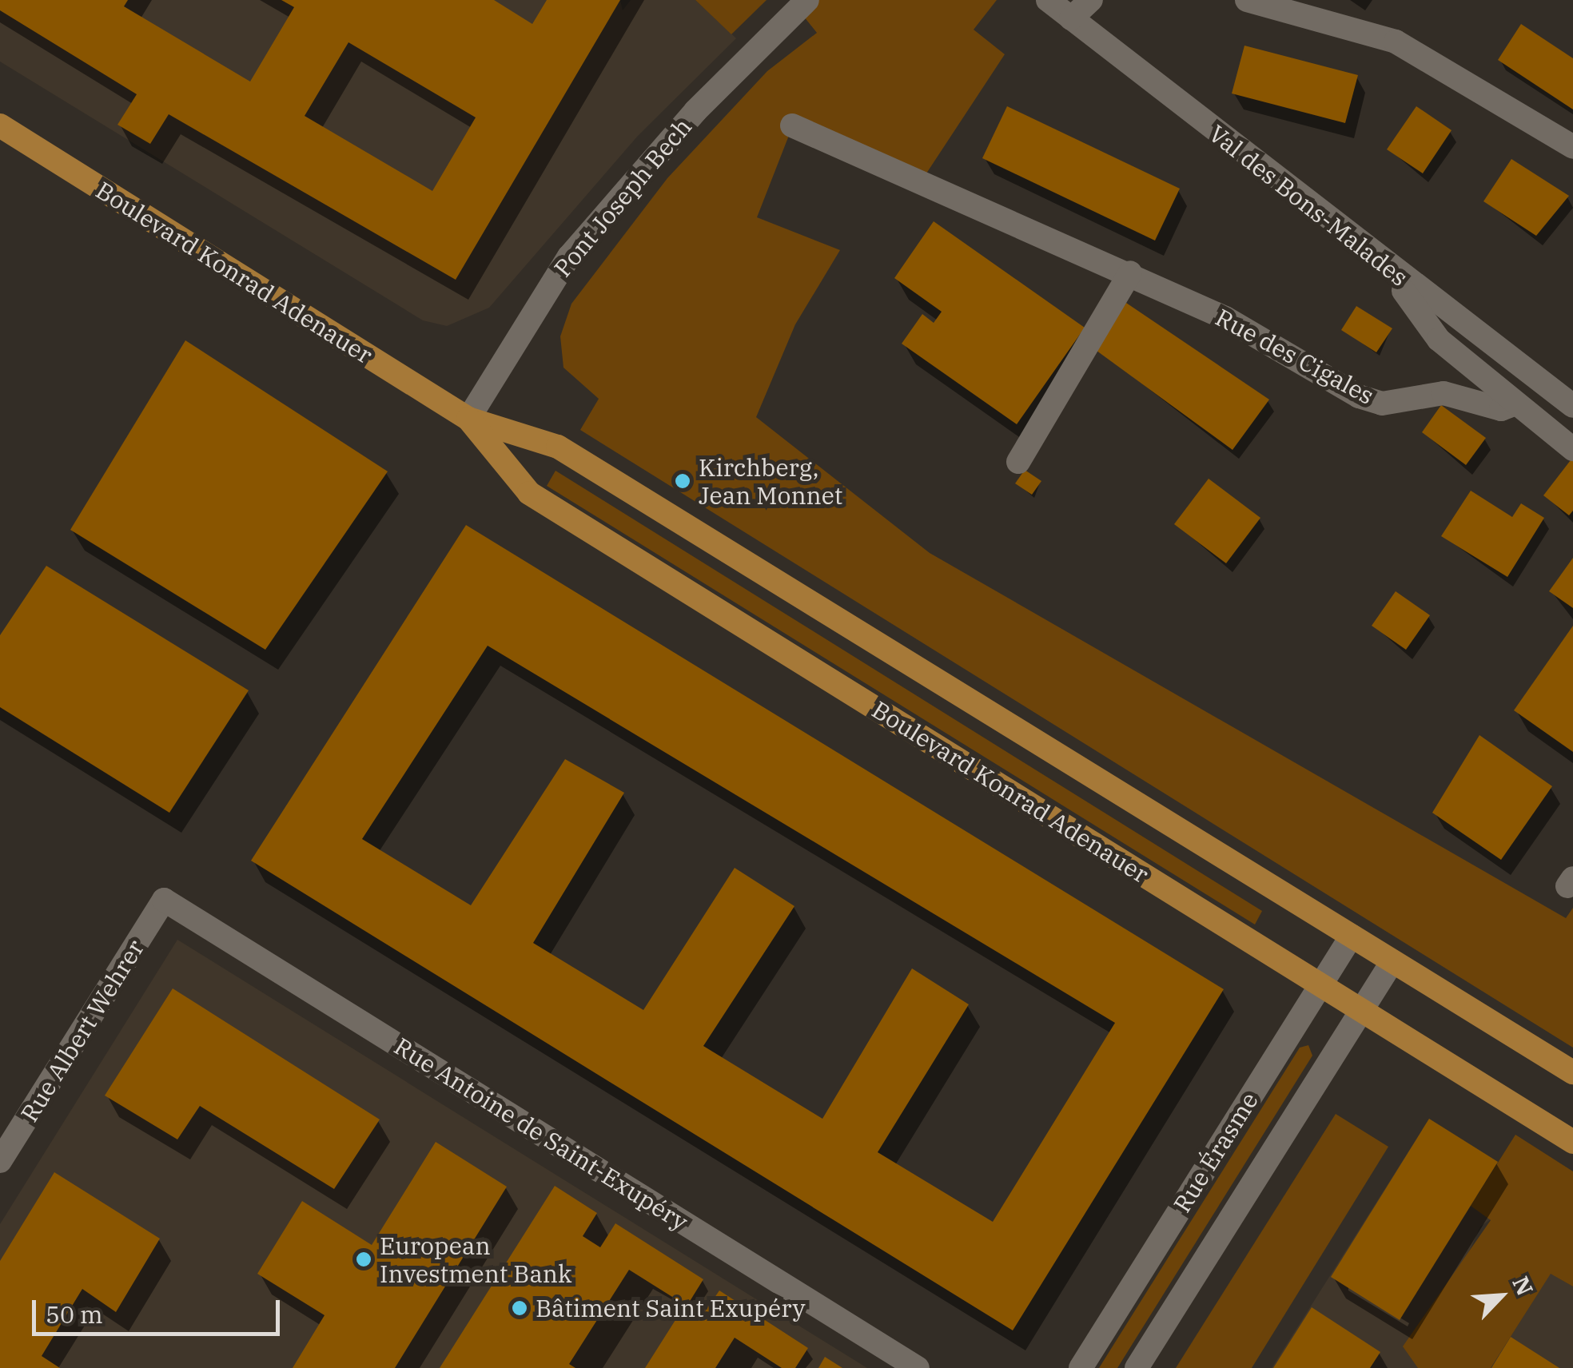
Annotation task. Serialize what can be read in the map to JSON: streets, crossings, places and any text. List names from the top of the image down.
{
  "streets": {
    "main road": ["Boulevard Konrad Adenauer"],
    "street": [
      "Pont Joseph Bech",
      "Val des Bons-Malades",
      "Rue des Cigales",
      "Rue Albert Wehrer",
      "Rue Antoine de Saint-Exupéry",
      "Rue Érasme"
    ]
  },
  "crossings": [
    ["Pont Joseph Bech", "Boulevard Konrad Adenauer"],
    ["Val des Bons-Malades", "Rue des Cigales"],
    ["Boulevard Konrad Adenauer", "Rue Érasme"],
    ["Rue Albert Wehrer", "Rue Antoine de Saint-Exupéry"]
  ],
  "places": ["Kirchberg, Jean Monnet", "European Investment Bank", "Bâtiment Saint Exupéry"],
  "scale_bar": "50 m",
  "north": "top right"
}
